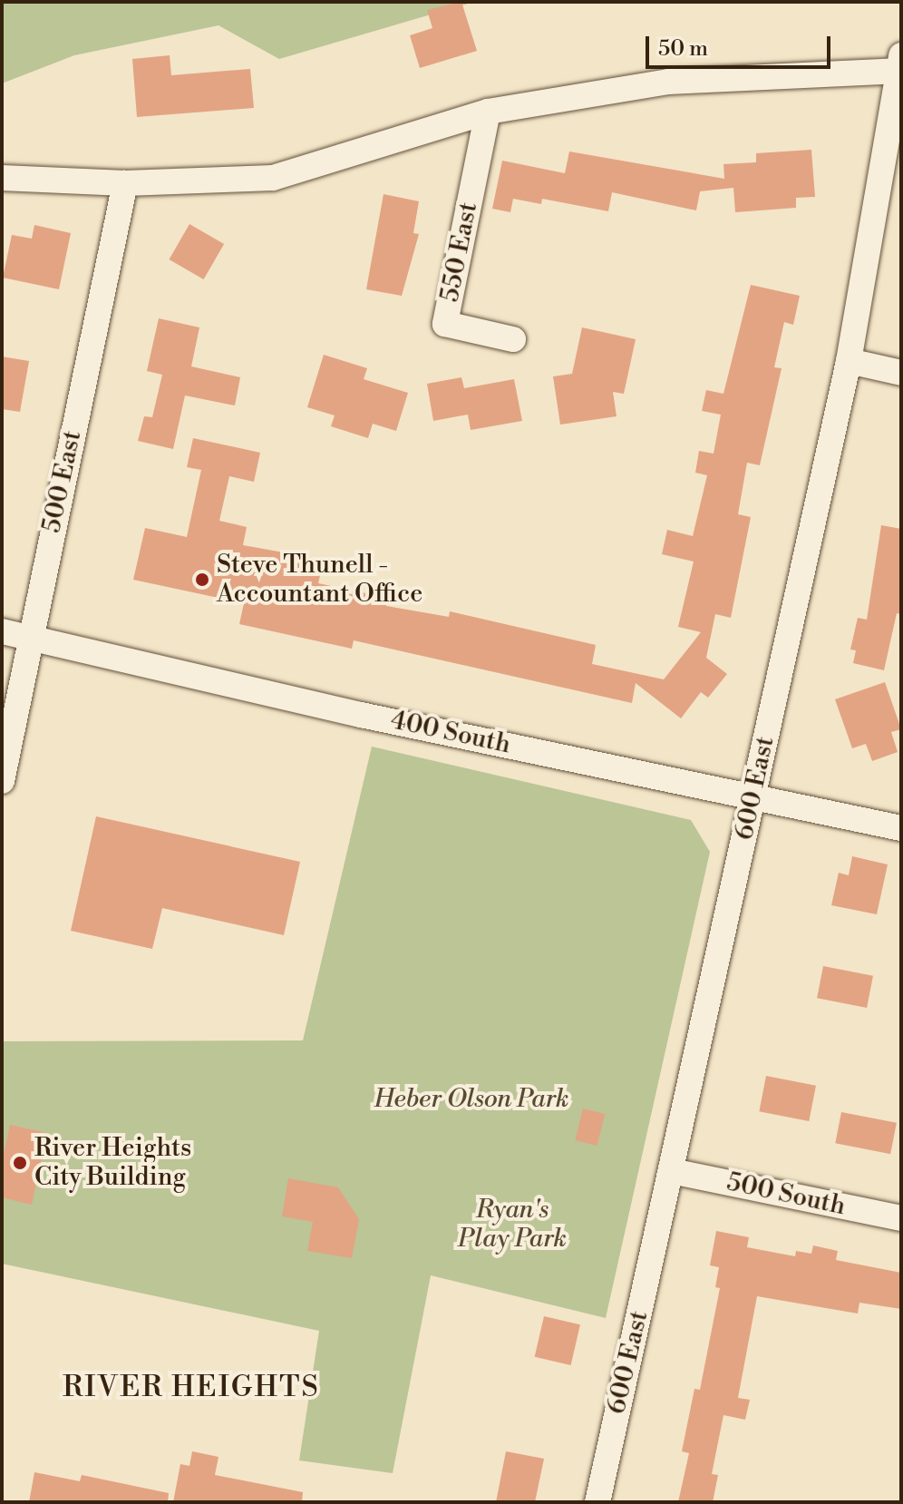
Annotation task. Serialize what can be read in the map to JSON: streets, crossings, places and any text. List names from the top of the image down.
{
  "streets": {
    "street": [
      "550 East",
      "500 East",
      "400 South",
      "600 East",
      "500 South"
    ]
  },
  "crossings": [
    ["500 East", "400 South"],
    ["400 South", "600 East"],
    ["600 East", "500 South"]
  ],
  "districts": ["RIVER HEIGHTS"],
  "parks": ["Heber Olson Park", "Ryan's Play Park"],
  "places": ["Steve Thunell - Accountant Office", "River Heights City Building"],
  "scale_bar": "50 m"
}
